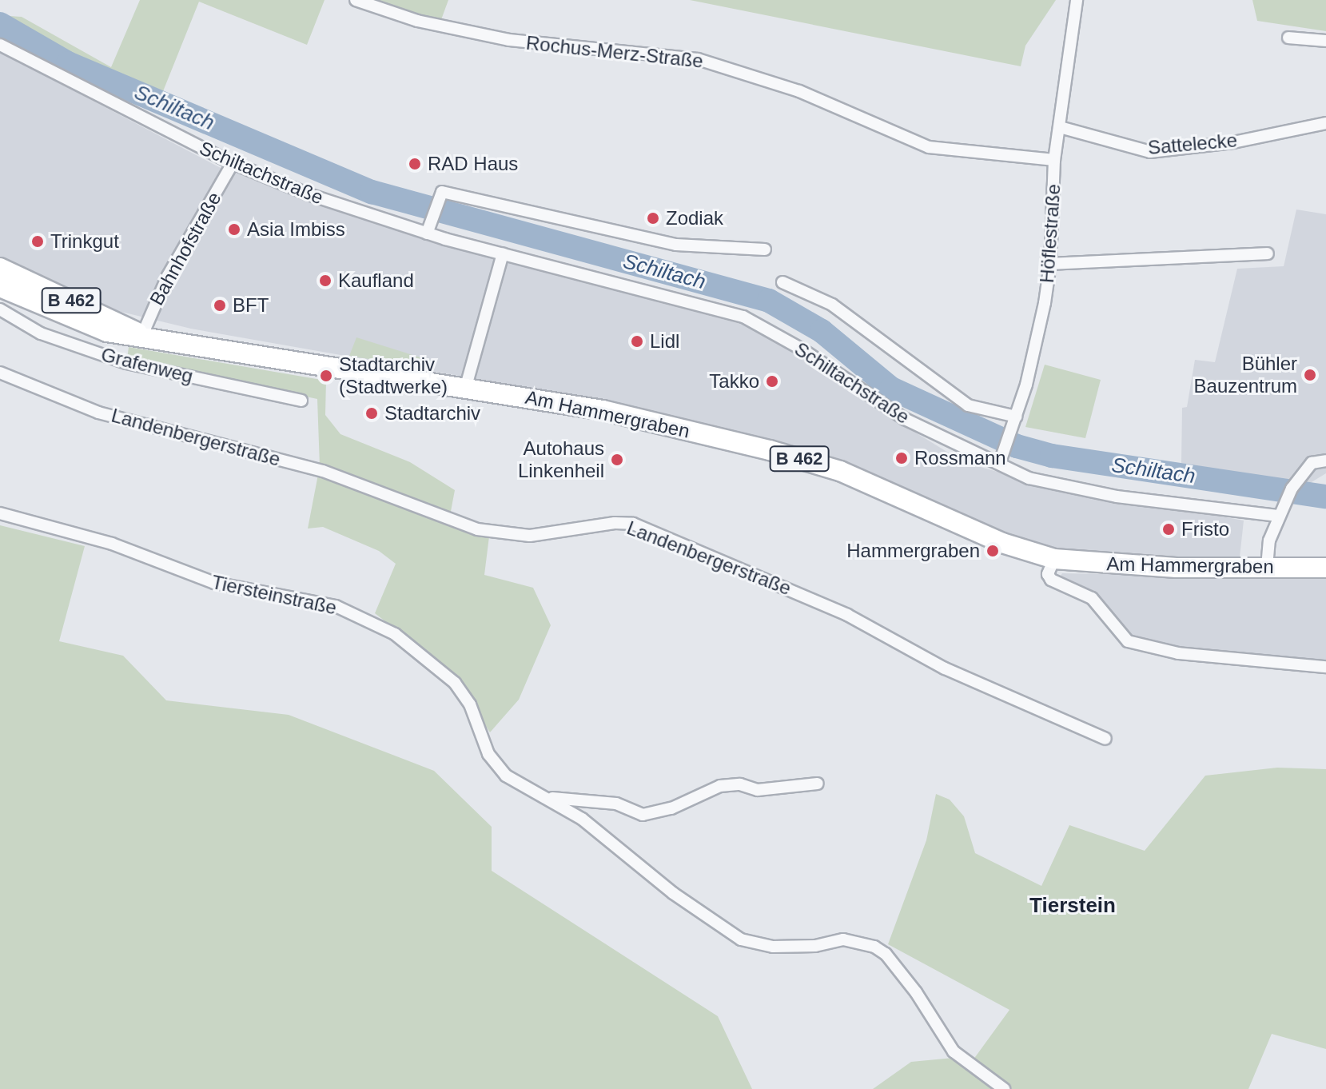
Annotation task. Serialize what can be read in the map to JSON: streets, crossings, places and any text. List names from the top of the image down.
{
  "streets": {
    "main road": ["B 462", "Am Hammergraben"],
    "street": [
      "Rochus-Merz-Straße",
      "Sattelecke",
      "Schiltachstraße",
      "Höflestraße",
      "Bahnhofstraße",
      "Grafenweg",
      "Landenbergerstraße",
      "Tiersteinstraße"
    ]
  },
  "crossings": [
    ["Rochus-Merz-Straße", "Höflestraße"],
    ["Sattelecke", "Höflestraße"],
    ["Schiltachstraße", "Höflestraße"],
    ["Schiltachstraße", "Bahnhofstraße"],
    ["Bahnhofstraße", "B 462"],
    ["Bahnhofstraße", "Am Hammergraben"],
    ["B 462", "Am Hammergraben"]
  ],
  "districts": ["Tierstein"],
  "water": ["Schiltach"],
  "places": [
    "RAD Haus",
    "Zodiak",
    "Asia Imbiss",
    "Trinkgut",
    "Kaufland",
    "BFT",
    "Lidl",
    "Bühler Bauzentrum",
    "Stadtarchiv (Stadtwerke)",
    "Takko",
    "Stadtarchiv",
    "Rossmann",
    "Autohaus Linkenheil",
    "Fristo",
    "Hammergraben"
  ]
}
